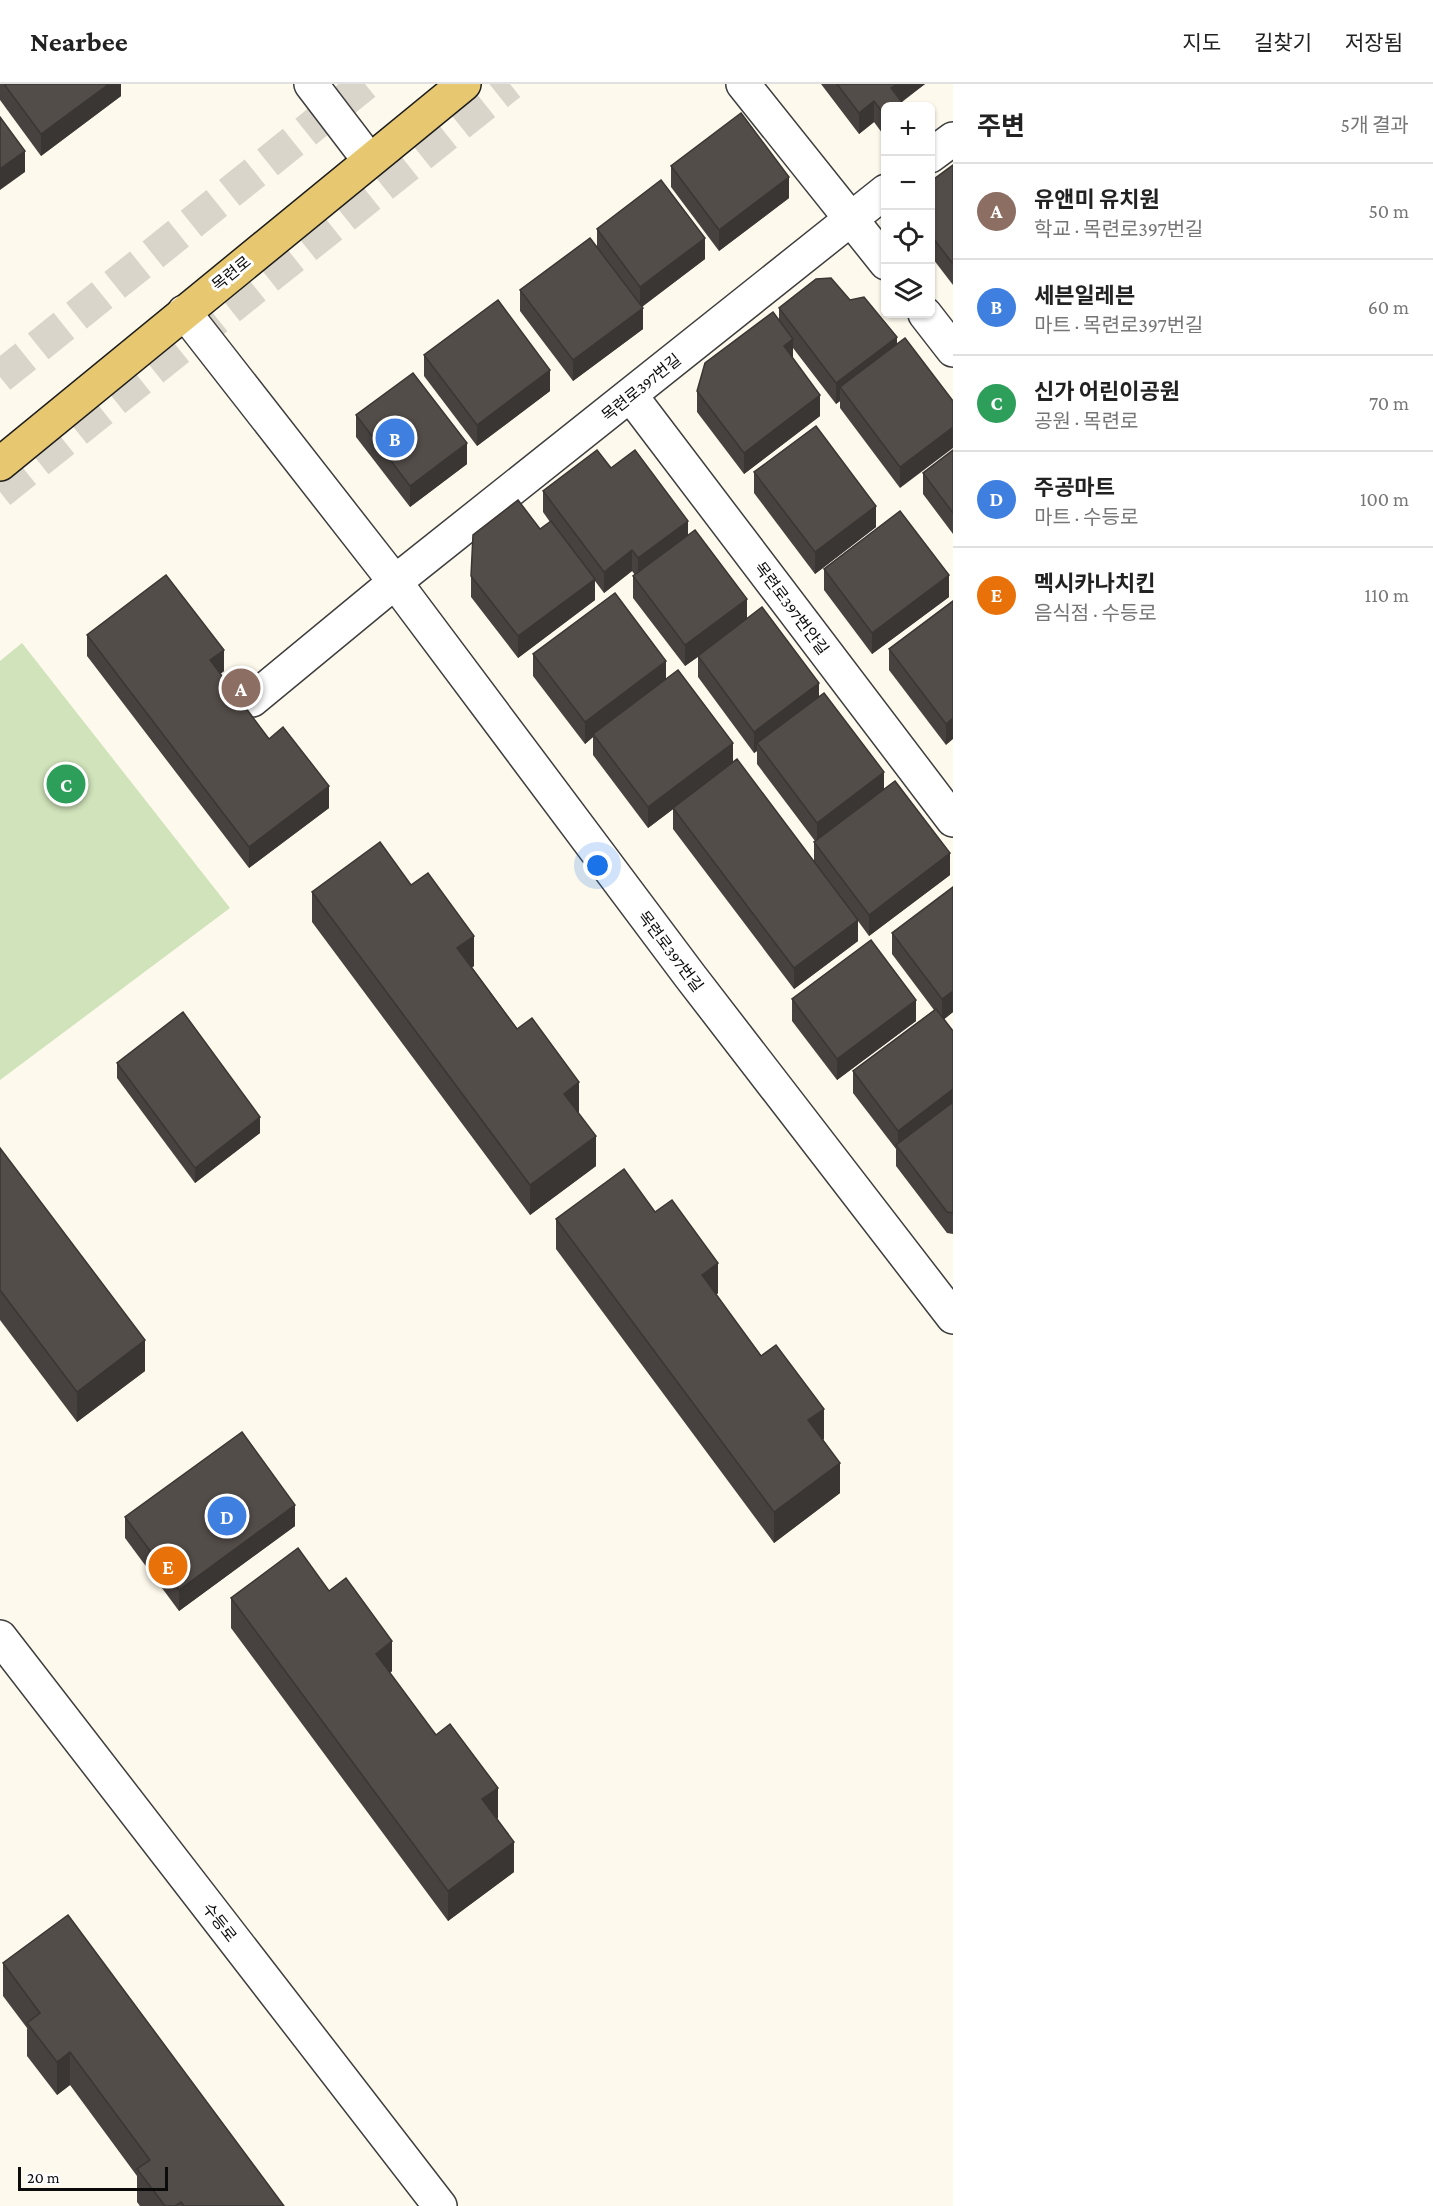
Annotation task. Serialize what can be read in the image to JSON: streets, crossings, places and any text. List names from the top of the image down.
{
  "streets": {
    "main road": ["목련로"],
    "street": ["목련로397번길", "목련로397번안길", "수등로"]
  },
  "crossings": [
    ["목련로", "목련로397번길"],
    ["목련로397번길", "목련로397번안길"]
  ],
  "scale_bar": "20 m",
  "page": {
    "header": "Nearbee",
    "nav": ["지도", "길찾기", "저장됨"],
    "heading": ["주변", "5개 결과"],
    "map_buttons": ["+", "−"],
    "list": [
      {
        "mark": "A",
        "name": "유앤미 유치원",
        "note": "학교 · 목련로397번길",
        "value": "50 m"
      },
      {
        "mark": "B",
        "name": "세븐일레븐",
        "note": "마트 · 목련로397번길",
        "value": "60 m"
      },
      {
        "mark": "C",
        "name": "신가 어린이공원",
        "note": "공원 · 목련로",
        "value": "70 m"
      },
      {
        "mark": "D",
        "name": "주공마트",
        "note": "마트 · 수등로",
        "value": "100 m"
      },
      {
        "mark": "E",
        "name": "멕시카나치킨",
        "note": "음식점 · 수등로",
        "value": "110 m"
      }
    ],
    "pins": [
      "B",
      "A",
      "C",
      "D",
      "E"
    ],
    "scale": "20 m"
  }
}
